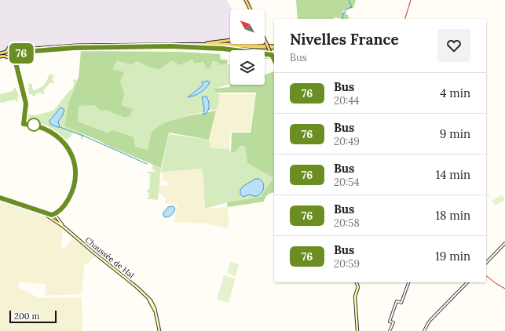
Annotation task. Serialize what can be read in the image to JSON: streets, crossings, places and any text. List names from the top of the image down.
{
  "streets": {
    "main road": ["Chaussée de Hal"]
  },
  "lines": ["bus line 76"],
  "scale_bar": "200 m",
  "north": "top left",
  "page": {
    "on_map": "76",
    "heading": ["Nivelles France", "Bus"],
    "list": [
      {
        "mark": "76",
        "name": "Bus",
        "note": "20:44",
        "value": "4 min"
      },
      {
        "mark": "76",
        "name": "Bus",
        "note": "20:49",
        "value": "9 min"
      },
      {
        "mark": "76",
        "name": "Bus",
        "note": "20:54",
        "value": "14 min"
      },
      {
        "mark": "76",
        "name": "Bus",
        "note": "20:58",
        "value": "18 min"
      },
      {
        "mark": "76",
        "name": "Bus",
        "note": "20:59",
        "value": "19 min"
      }
    ],
    "scale": "200 m"
  }
}
